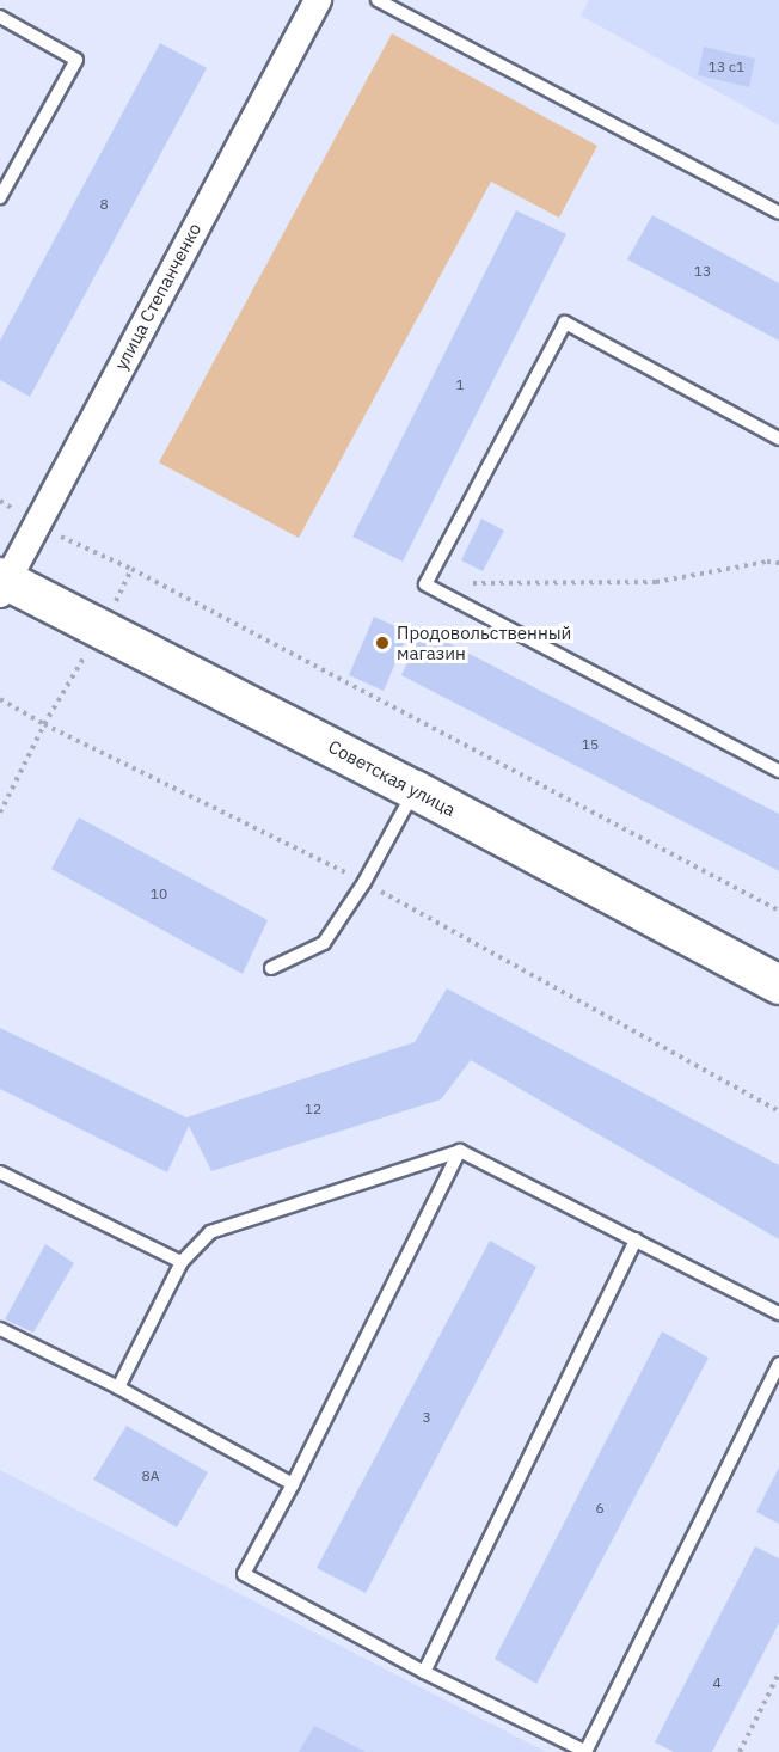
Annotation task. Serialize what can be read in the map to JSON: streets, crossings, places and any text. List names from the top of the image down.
{
  "streets": {
    "street": ["улица Степанченко", "Советская улица"]
  },
  "crossings": [
    ["улица Степанченко", "Советская улица"]
  ],
  "places": ["Продовольственный магазин"],
  "house_numbers": [
    "13 с1",
    "8",
    "13",
    "1",
    "15",
    "10",
    "12",
    "3",
    "8А",
    "6",
    "4"
  ]
}
